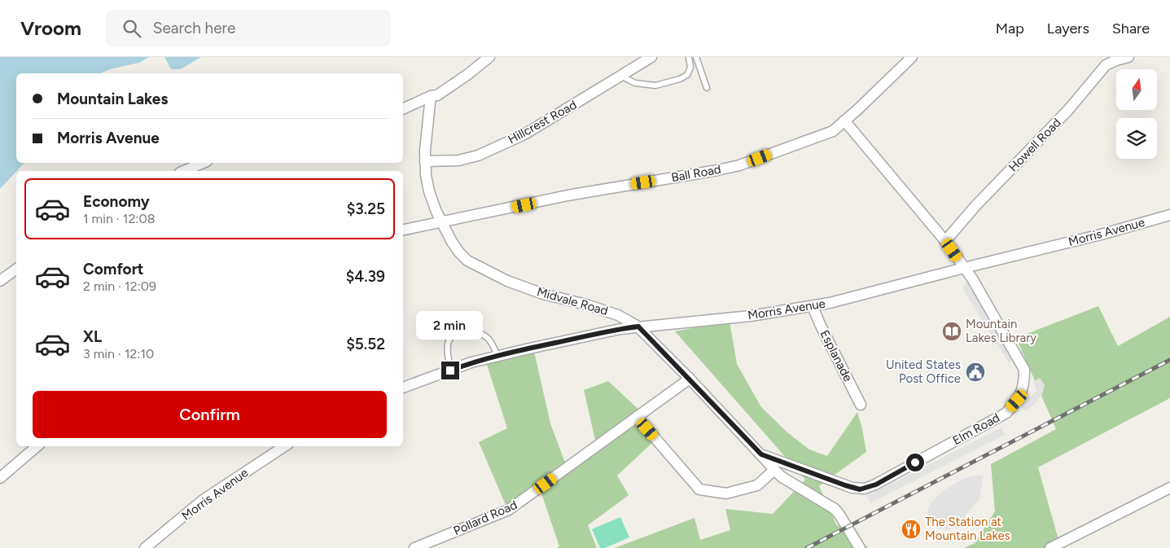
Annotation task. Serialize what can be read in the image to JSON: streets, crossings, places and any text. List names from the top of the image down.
{
  "streets": {
    "street": [
      "Hillcrest Road",
      "Howell Road",
      "Ball Road",
      "Morris Avenue",
      "Midvale Road",
      "Esplanade",
      "Elm Road",
      "Pollard Road"
    ]
  },
  "crossings": [
    ["Hillcrest Road", "Midvale Road"],
    ["Howell Road", "Elm Road"],
    ["Ball Road", "Midvale Road"],
    ["Ball Road", "Elm Road"],
    ["Morris Avenue", "Midvale Road"],
    ["Morris Avenue", "Esplanade"],
    ["Morris Avenue", "Elm Road"],
    ["Midvale Road", "Elm Road"],
    ["Midvale Road", "Pollard Road"]
  ],
  "places": {
    "library": ["Mountain Lakes Library"],
    "public building": ["United States Post Office"],
    "restaurant": ["The Station at Mountain Lakes"]
  },
  "north": "top",
  "page": {
    "header": "Vroom",
    "search": "Search here",
    "nav": ["Map", "Layers", "Share"],
    "banner": ["Mountain Lakes", "Morris Avenue"],
    "list": [
      {
        "name": "Economy",
        "note": "1 min · 12:08",
        "value": "$3.25"
      },
      {
        "name": "Comfort",
        "note": "2 min · 12:09",
        "value": "$4.39"
      },
      {
        "name": "XL",
        "note": "3 min · 12:10",
        "value": "$5.52"
      }
    ],
    "bubble": "2 min",
    "buttons": "Confirm"
  }
}
